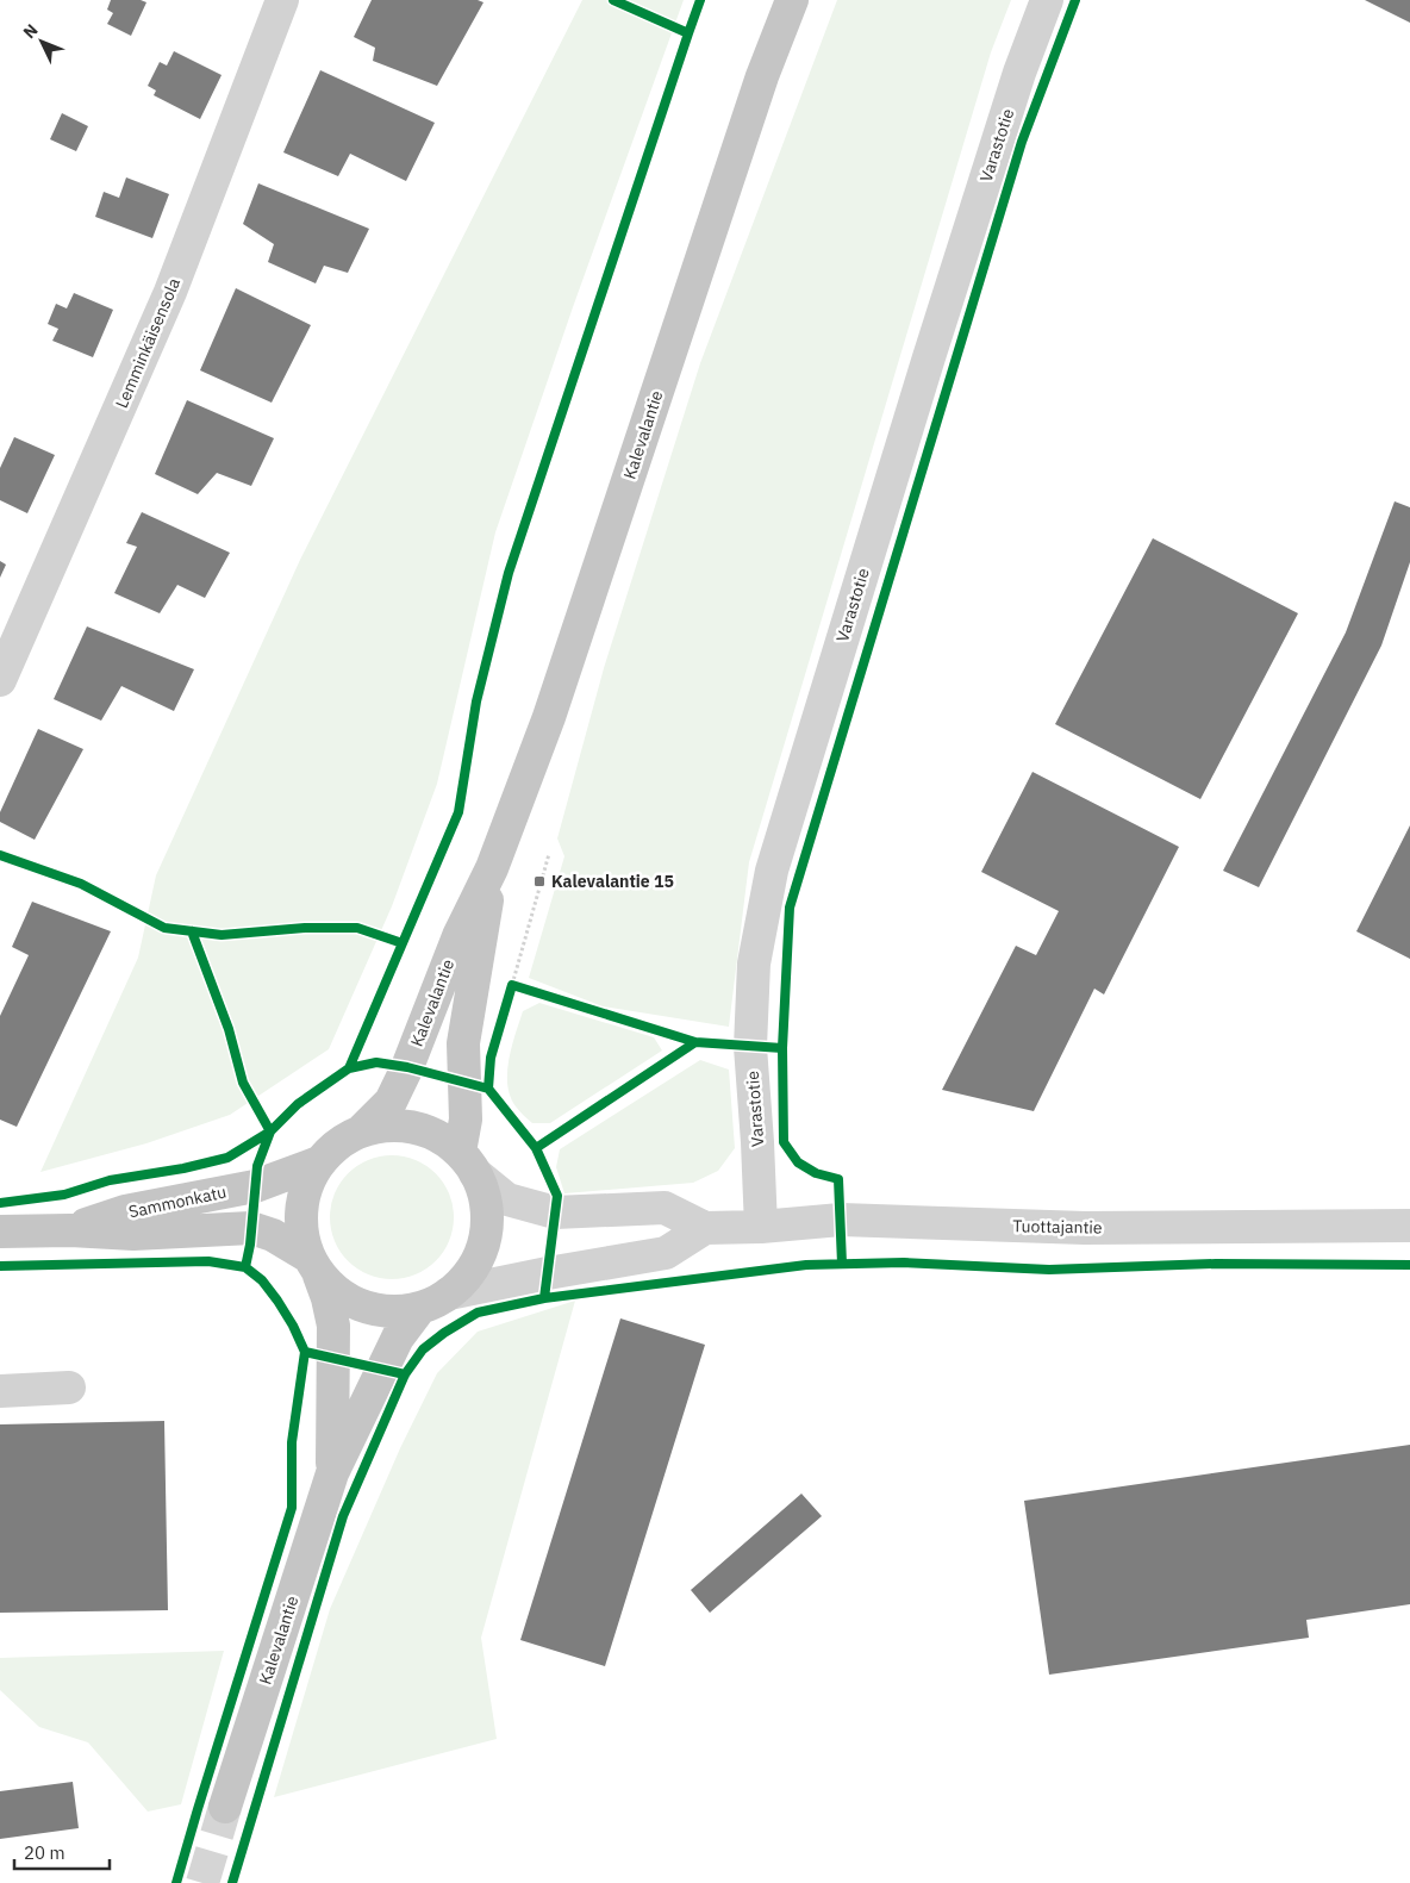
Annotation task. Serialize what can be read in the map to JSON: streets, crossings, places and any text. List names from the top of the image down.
{
  "streets": {
    "main road": ["Kalevalantie", "Sammonkatu"],
    "street": ["Varastotie", "Lemminkäisensola", "Tuottajantie"]
  },
  "crossings": [
    ["Varastotie", "Tuottajantie"],
    ["Kalevalantie", "Sammonkatu"],
    ["Kalevalantie", "Tuottajantie"],
    ["Sammonkatu", "Tuottajantie"]
  ],
  "places": {
    "transit": ["Kalevalantie 15"]
  },
  "scale_bar": "20 m",
  "north": "top left"
}
